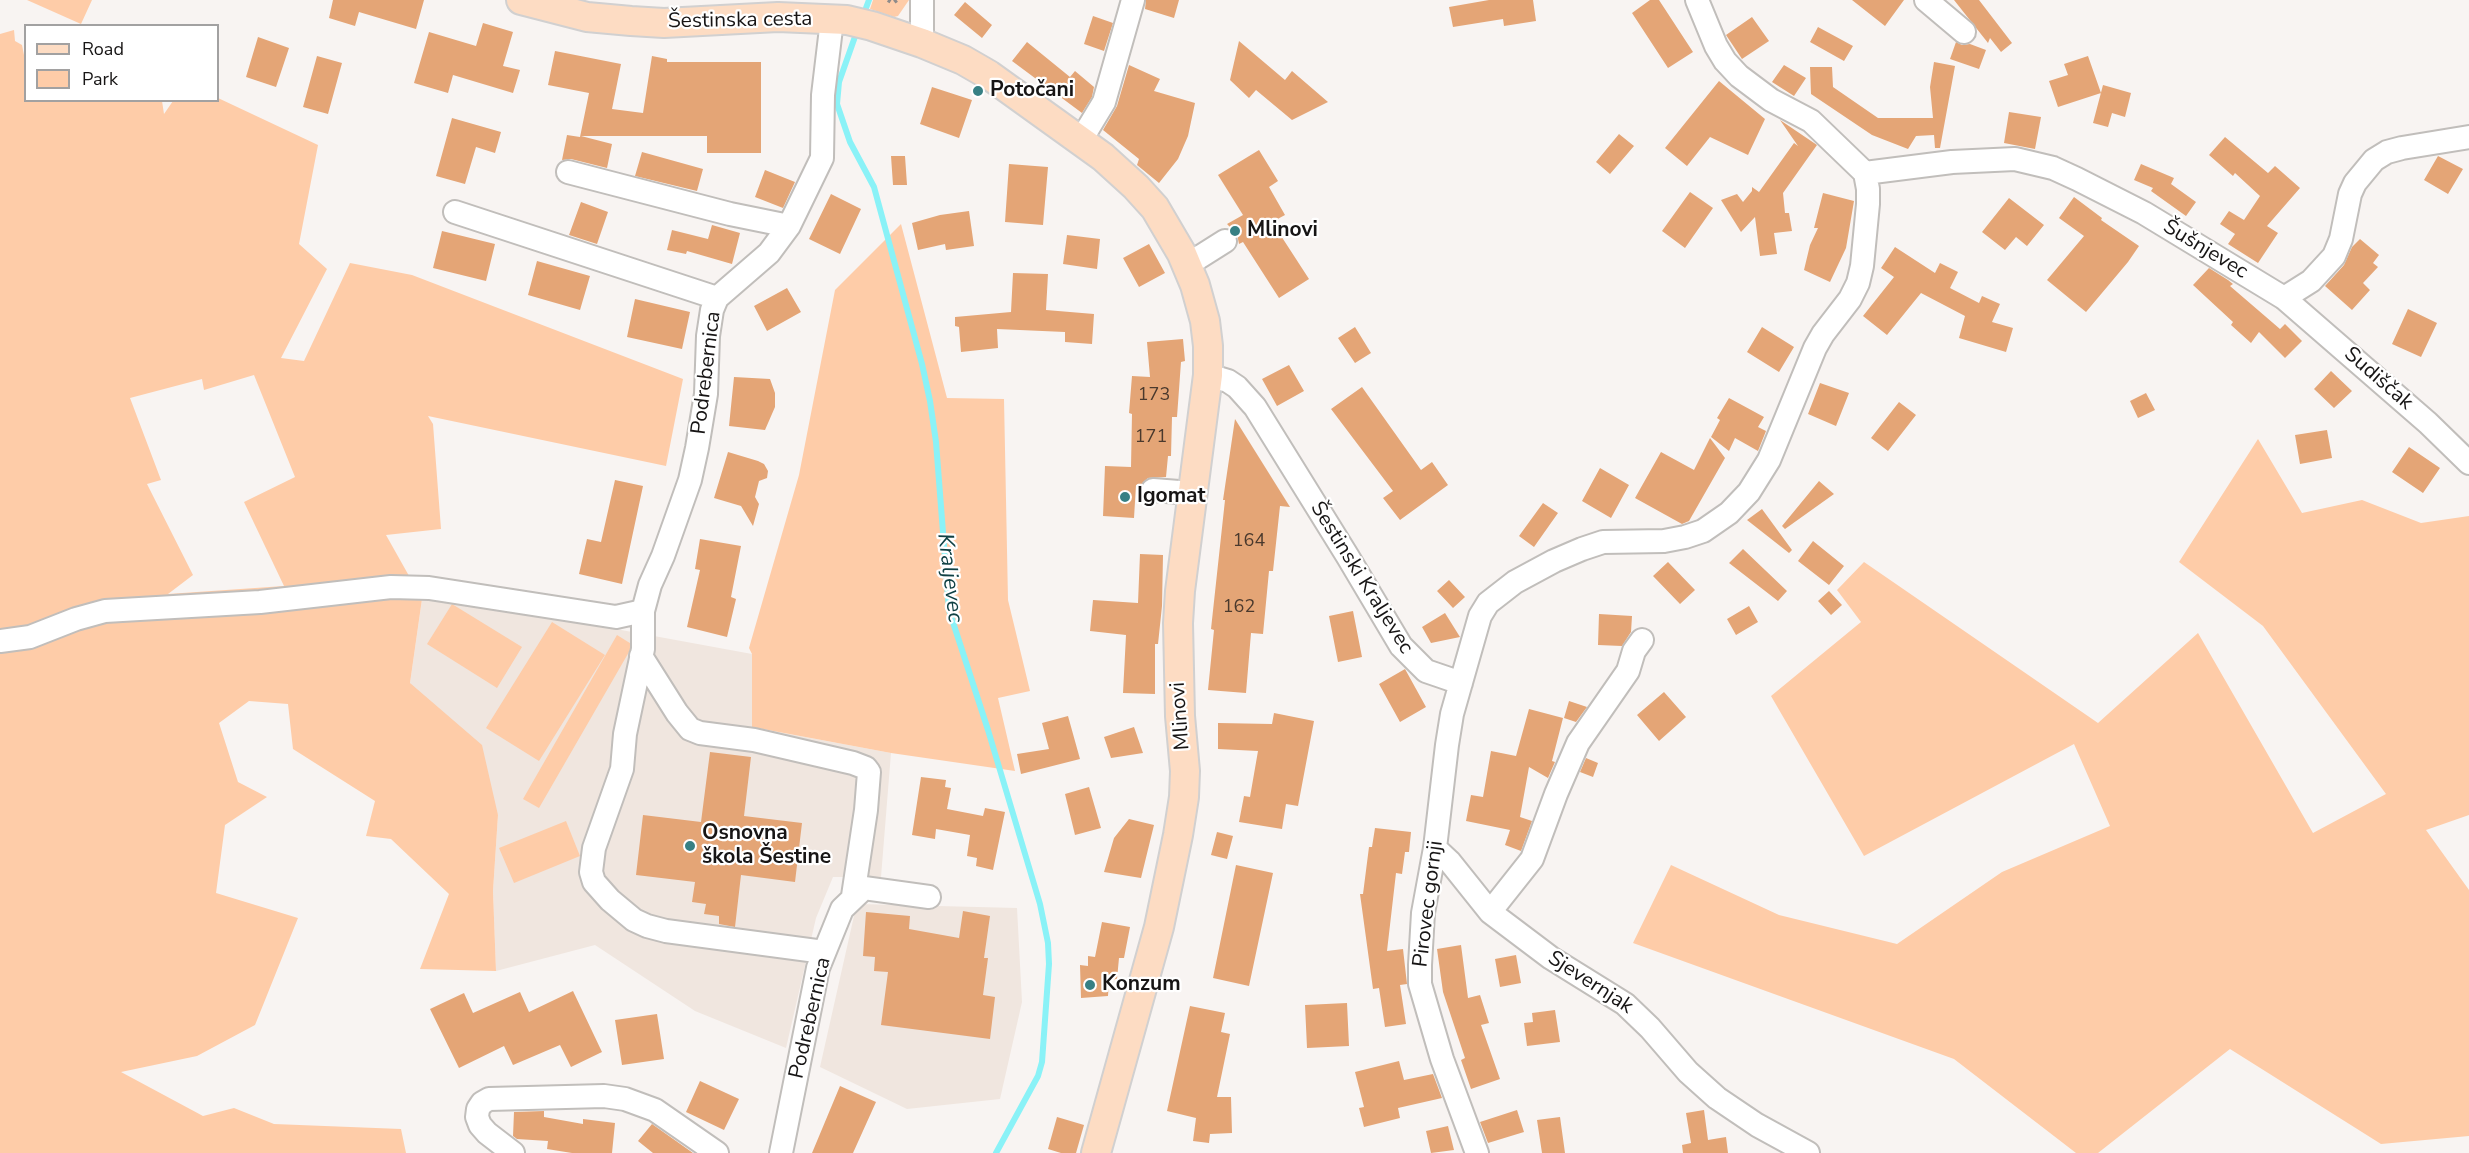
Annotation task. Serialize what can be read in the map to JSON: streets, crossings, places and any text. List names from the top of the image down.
{
  "streets": {
    "main road": ["Šestinska cesta", "Mlinovi"],
    "street": [
      "Šušnjevec",
      "Podrebernica",
      "Sudiščak",
      "Šestinski Kraljevec",
      "Pirovec gornji",
      "Sjevernjak"
    ]
  },
  "crossings": [
    ["Šestinska cesta", "Podrebernica"],
    ["Šestinska cesta", "Mlinovi"],
    ["Šušnjevec", "Sudiščak"],
    ["Šestinski Kraljevec", "Mlinovi"],
    ["Šestinski Kraljevec", "Pirovec gornji"],
    ["Pirovec gornji", "Sjevernjak"]
  ],
  "water": ["Kraljevec"],
  "places": [
    "Potočani",
    "Mlinovi",
    "Igomat",
    "Osnovna škola Šestine",
    "Konzum"
  ],
  "house_numbers": [
    "173",
    "171",
    "164",
    "162"
  ],
  "legend": ["Road", "Park"]
}
